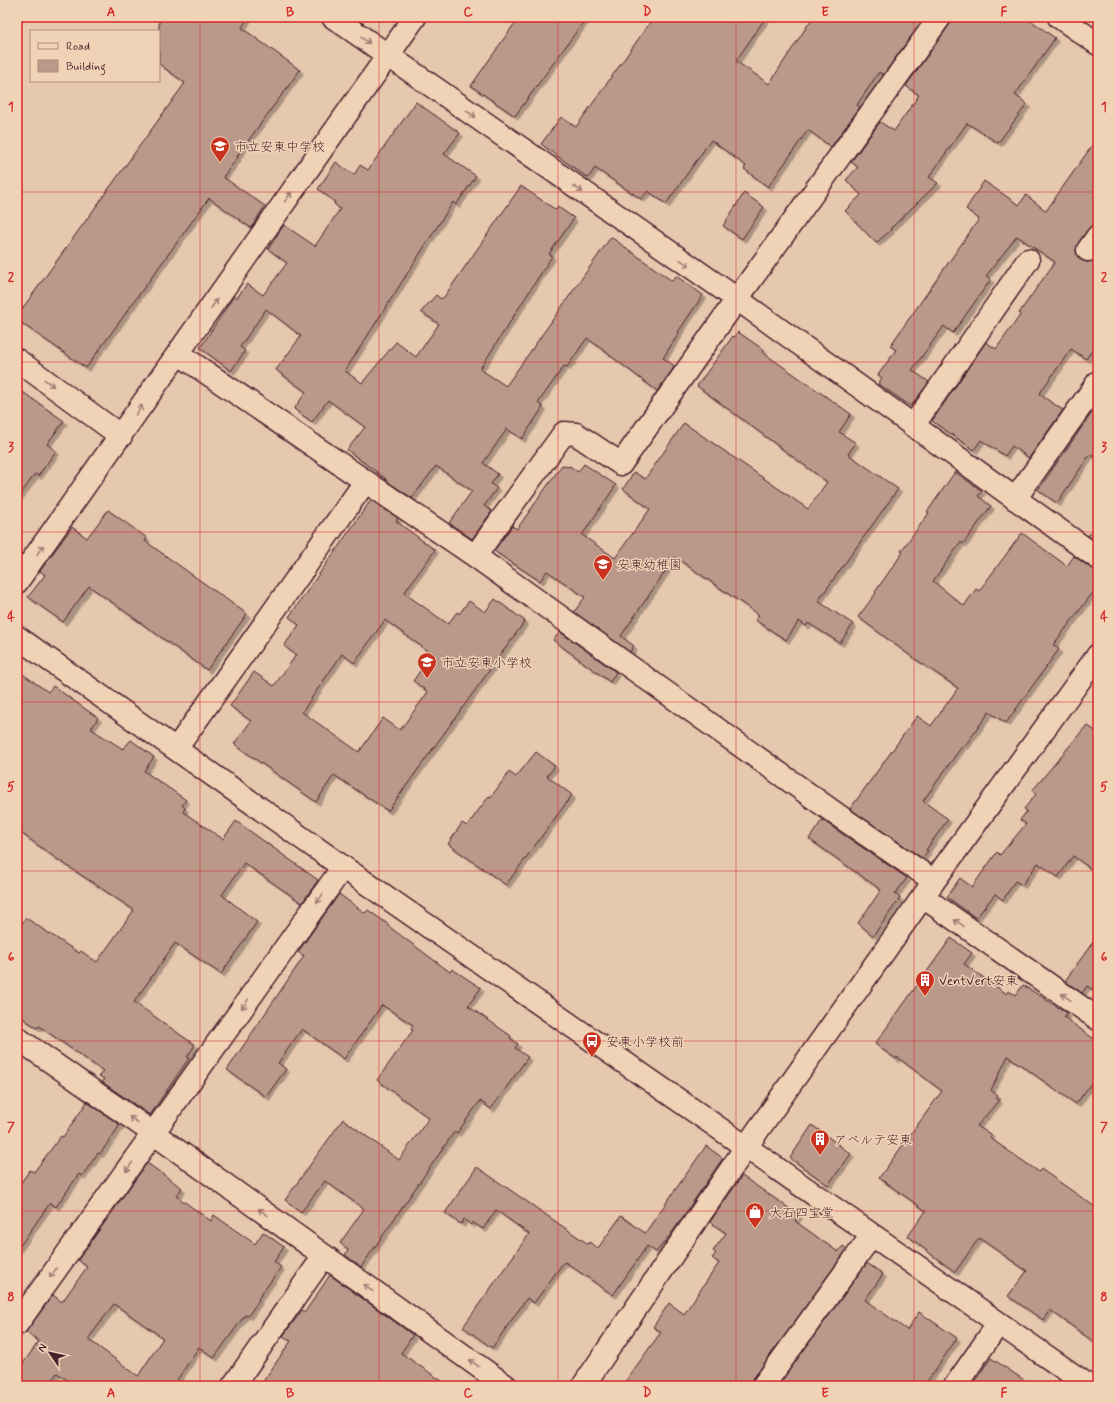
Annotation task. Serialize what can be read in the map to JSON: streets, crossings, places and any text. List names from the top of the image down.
{
  "places": {
    "school or university": ["市立安東中学校", "安東幼稚園", "市立安東小学校"],
    "building": ["VentVert安東", "アベルテ安東"],
    "bus stop": ["安東小学校前"],
    "shop": ["大石四宝堂"]
  },
  "legend": ["Road", "Building"],
  "north": "top left",
  "grid": {
    "columns": [
      "A",
      "B",
      "C",
      "D",
      "E",
      "F"
    ],
    "rows": [
      "1",
      "2",
      "3",
      "4",
      "5",
      "6",
      "7",
      "8"
    ]
  }
}
